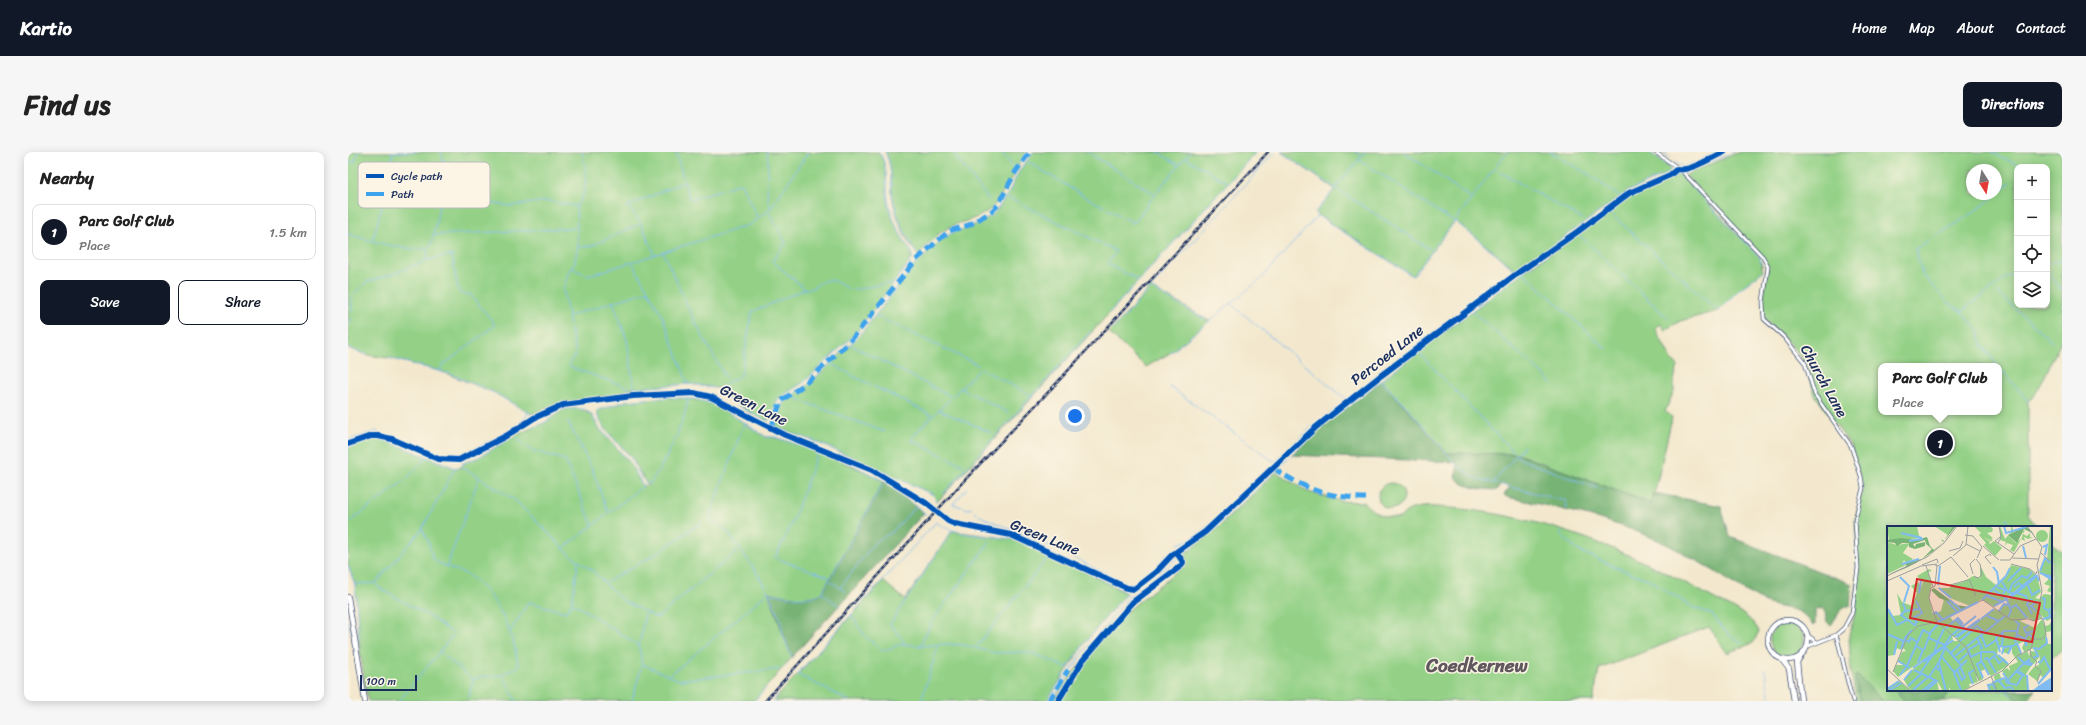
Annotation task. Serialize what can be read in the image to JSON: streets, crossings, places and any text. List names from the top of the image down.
{
  "streets": {
    "street": ["Church Lane", "Green Lane"],
    "cycle path": ["Percoed Lane"]
  },
  "districts": ["Coedkernew"],
  "legend": ["Cycle path", "Path"],
  "scale_bar": "100 m",
  "north": "bottom",
  "page": {
    "header": "Kartio",
    "nav": [
      "Home",
      "Map",
      "About",
      "Contact"
    ],
    "title": "Find us",
    "buttons": [
      "Directions",
      ["Save", "Share"]
    ],
    "heading": "Nearby",
    "map_buttons": ["+", "−"],
    "list": [
      {
        "mark": "1",
        "name": "Parc Golf Club",
        "note": "Place",
        "value": "1.5 km"
      }
    ],
    "popup": ["Parc Golf Club", "Place"],
    "pins": "1",
    "scale": "100 m"
  }
}
